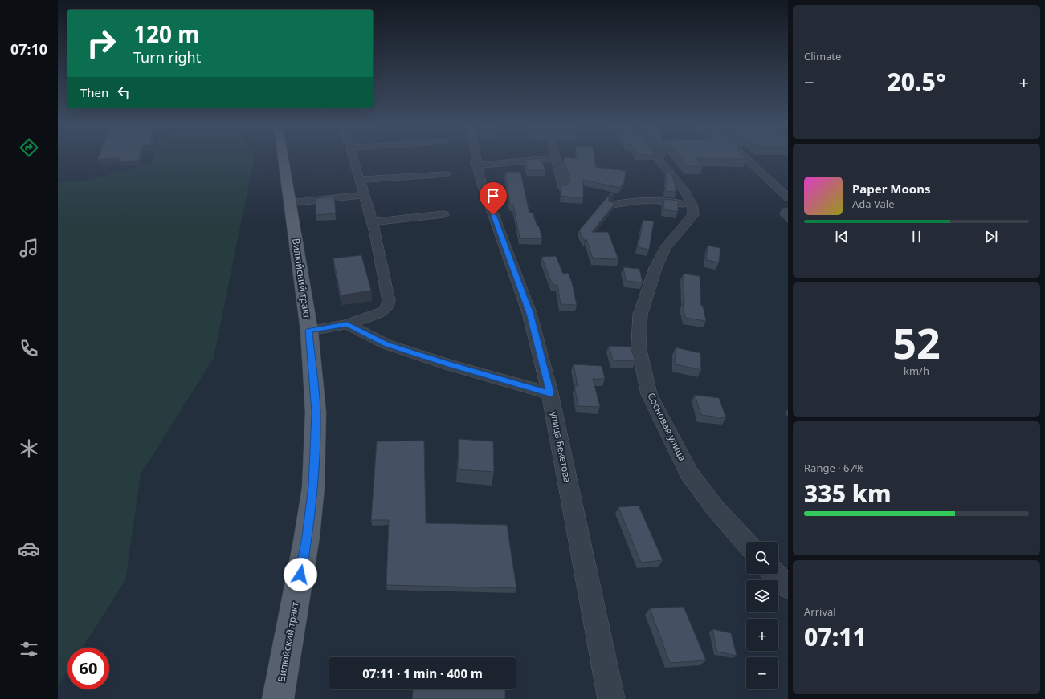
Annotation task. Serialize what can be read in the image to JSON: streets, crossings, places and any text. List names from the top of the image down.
{
  "streets": {
    "main road": ["Вилюйский тракт"],
    "street": ["Сосновая улица", "улица Бекетова"]
  },
  "page": {
    "tabs": "07:10",
    "tile": [
      "Climate",
      ["52", "km/h"],
      ["Range · 67%", "335 km"],
      ["Arrival", "07:11"]
    ],
    "turn": ["120 m", "Turn right"],
    "heat": ["−", "20.5°", "+"],
    "then": "Then",
    "song": ["Paper Moons", "Ada Vale"],
    "map_buttons": ["+", "−"],
    "limit": "60",
    "trip": "07:11 · 1 min · 400 m"
  }
}
